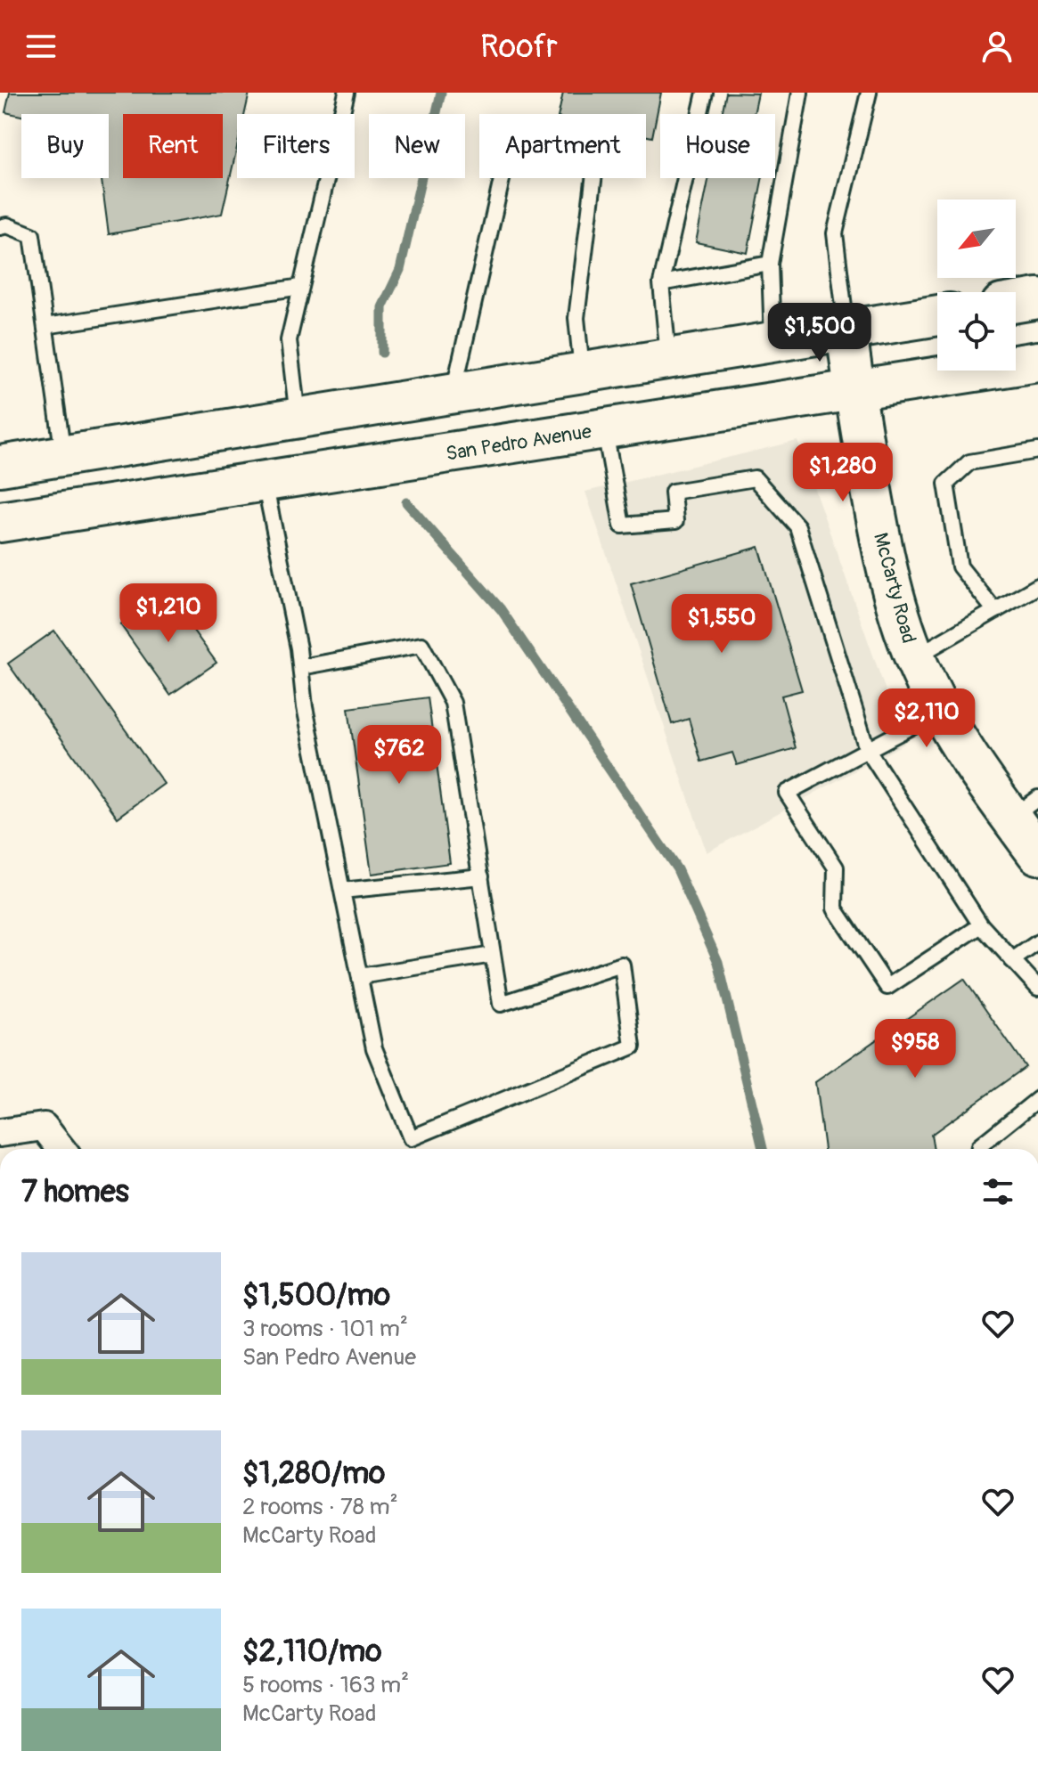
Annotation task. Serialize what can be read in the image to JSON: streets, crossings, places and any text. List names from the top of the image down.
{
  "streets": {
    "main road": ["San Pedro Avenue", "McCarty Road"]
  },
  "crossings": [
    ["San Pedro Avenue", "McCarty Road"]
  ],
  "north": "bottom left",
  "page": {
    "header": "Roofr",
    "chip": [
      "Buy",
      "Rent",
      "Filters",
      "New",
      "Apartment",
      "House"
    ],
    "price": [
      "$1,500",
      "$1,280",
      "$1,210",
      "$1,550",
      "$2,110",
      "$762",
      "$958"
    ],
    "heading": "7 homes",
    "list": [
      {
        "name": "$1,500/mo",
        "note": "3 rooms · 101 m² · San Pedro Avenue"
      },
      {
        "name": "$1,280/mo",
        "note": "2 rooms · 78 m² · McCarty Road"
      },
      {
        "name": "$2,110/mo",
        "note": "5 rooms · 163 m² · McCarty Road"
      }
    ]
  }
}
